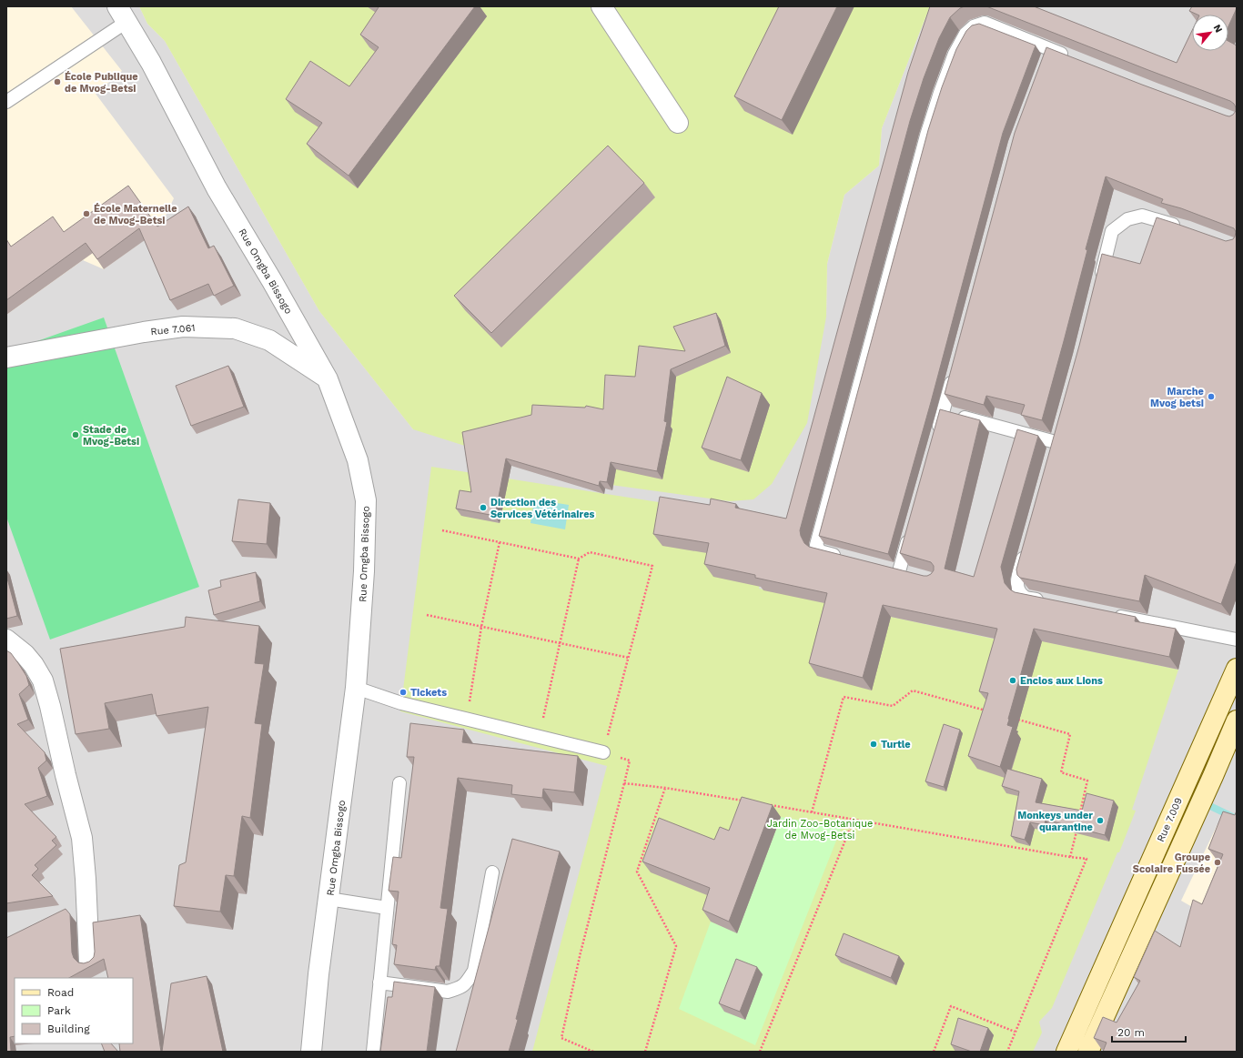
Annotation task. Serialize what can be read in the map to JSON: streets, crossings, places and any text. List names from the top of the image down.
{
  "streets": {
    "main road": ["Rue 7.009"],
    "street": ["Rue Omgba Bissogo", "Rue 7.061"]
  },
  "crossings": [
    ["Rue Omgba Bissogo", "Rue 7.061"]
  ],
  "parks": ["Jardin Zoo-Botanique de Mvog-Betsi"],
  "places": [
    "École Publique de Mvog-Betsi",
    "École Maternelle de Mvog-Betsi",
    "Marche Mvog betsi",
    "Stade de Mvog-Betsi",
    "Direction des Services Vétérinaires",
    "Enclos aux Lions",
    "Tickets",
    "Turtle",
    "Monkeys under quarantine",
    "Groupe Scolaire Fussée"
  ],
  "legend": ["Road", "Park", "Building"],
  "scale_bar": "20 m",
  "north": "top right"
}
